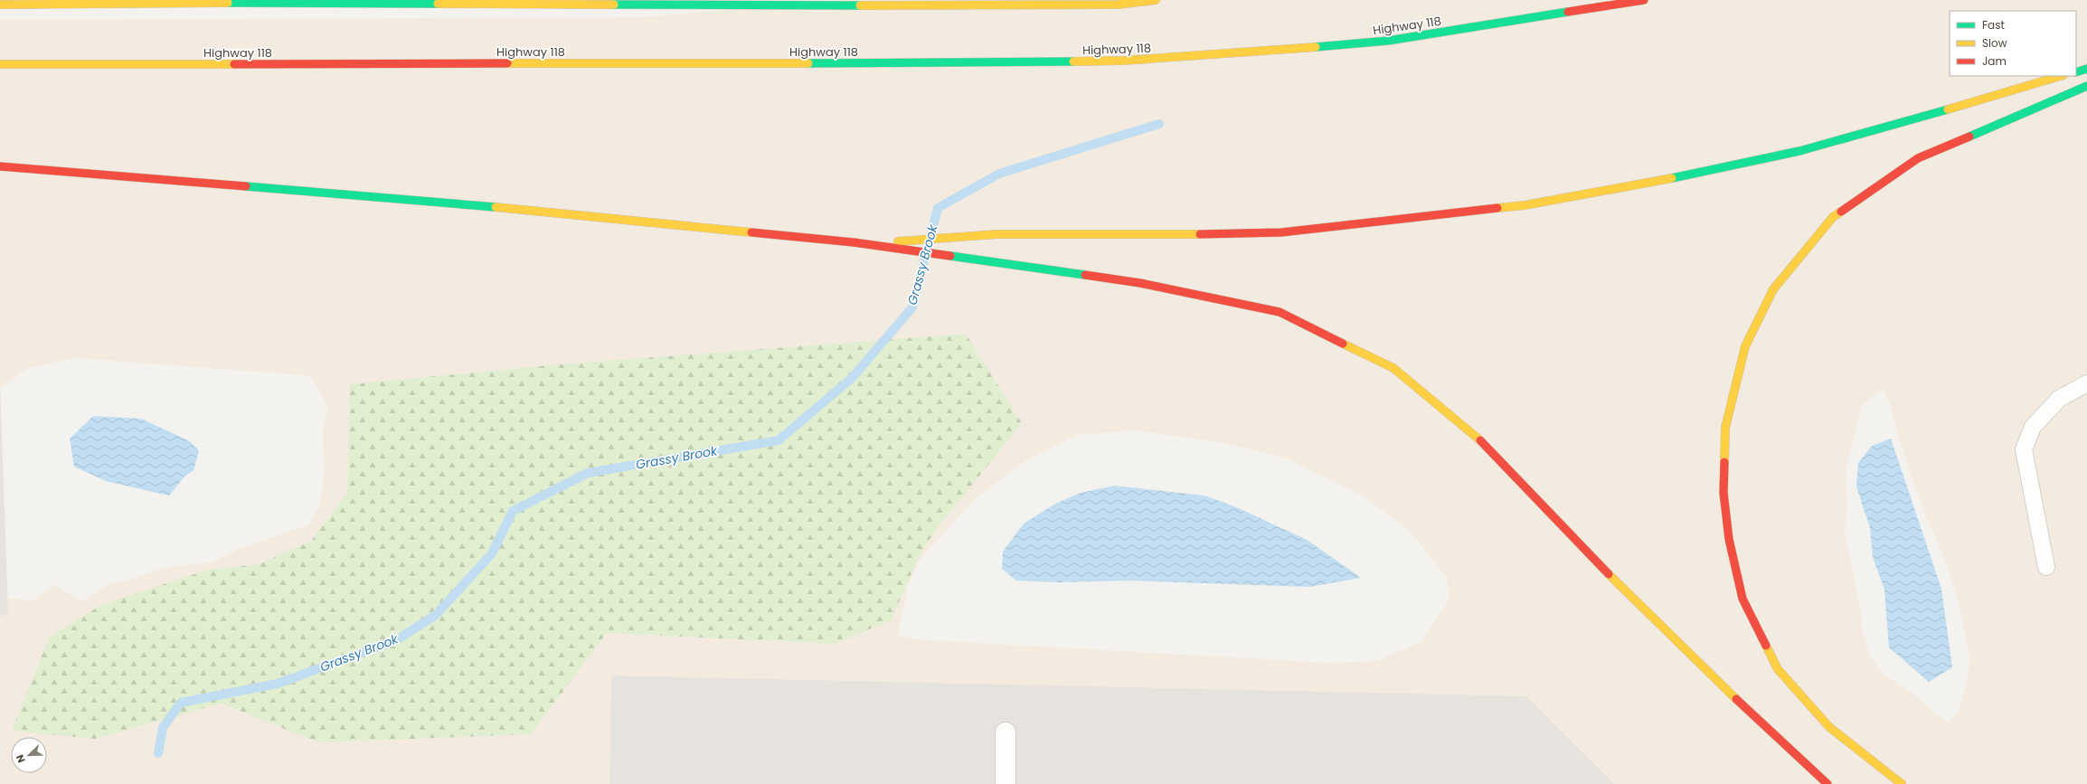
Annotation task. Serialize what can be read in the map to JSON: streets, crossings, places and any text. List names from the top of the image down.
{
  "streets": {
    "highway": ["Highway 118"]
  },
  "water": ["Grassy Brook"],
  "legend": ["Fast", "Slow", "Jam"],
  "north": "bottom left"
}
